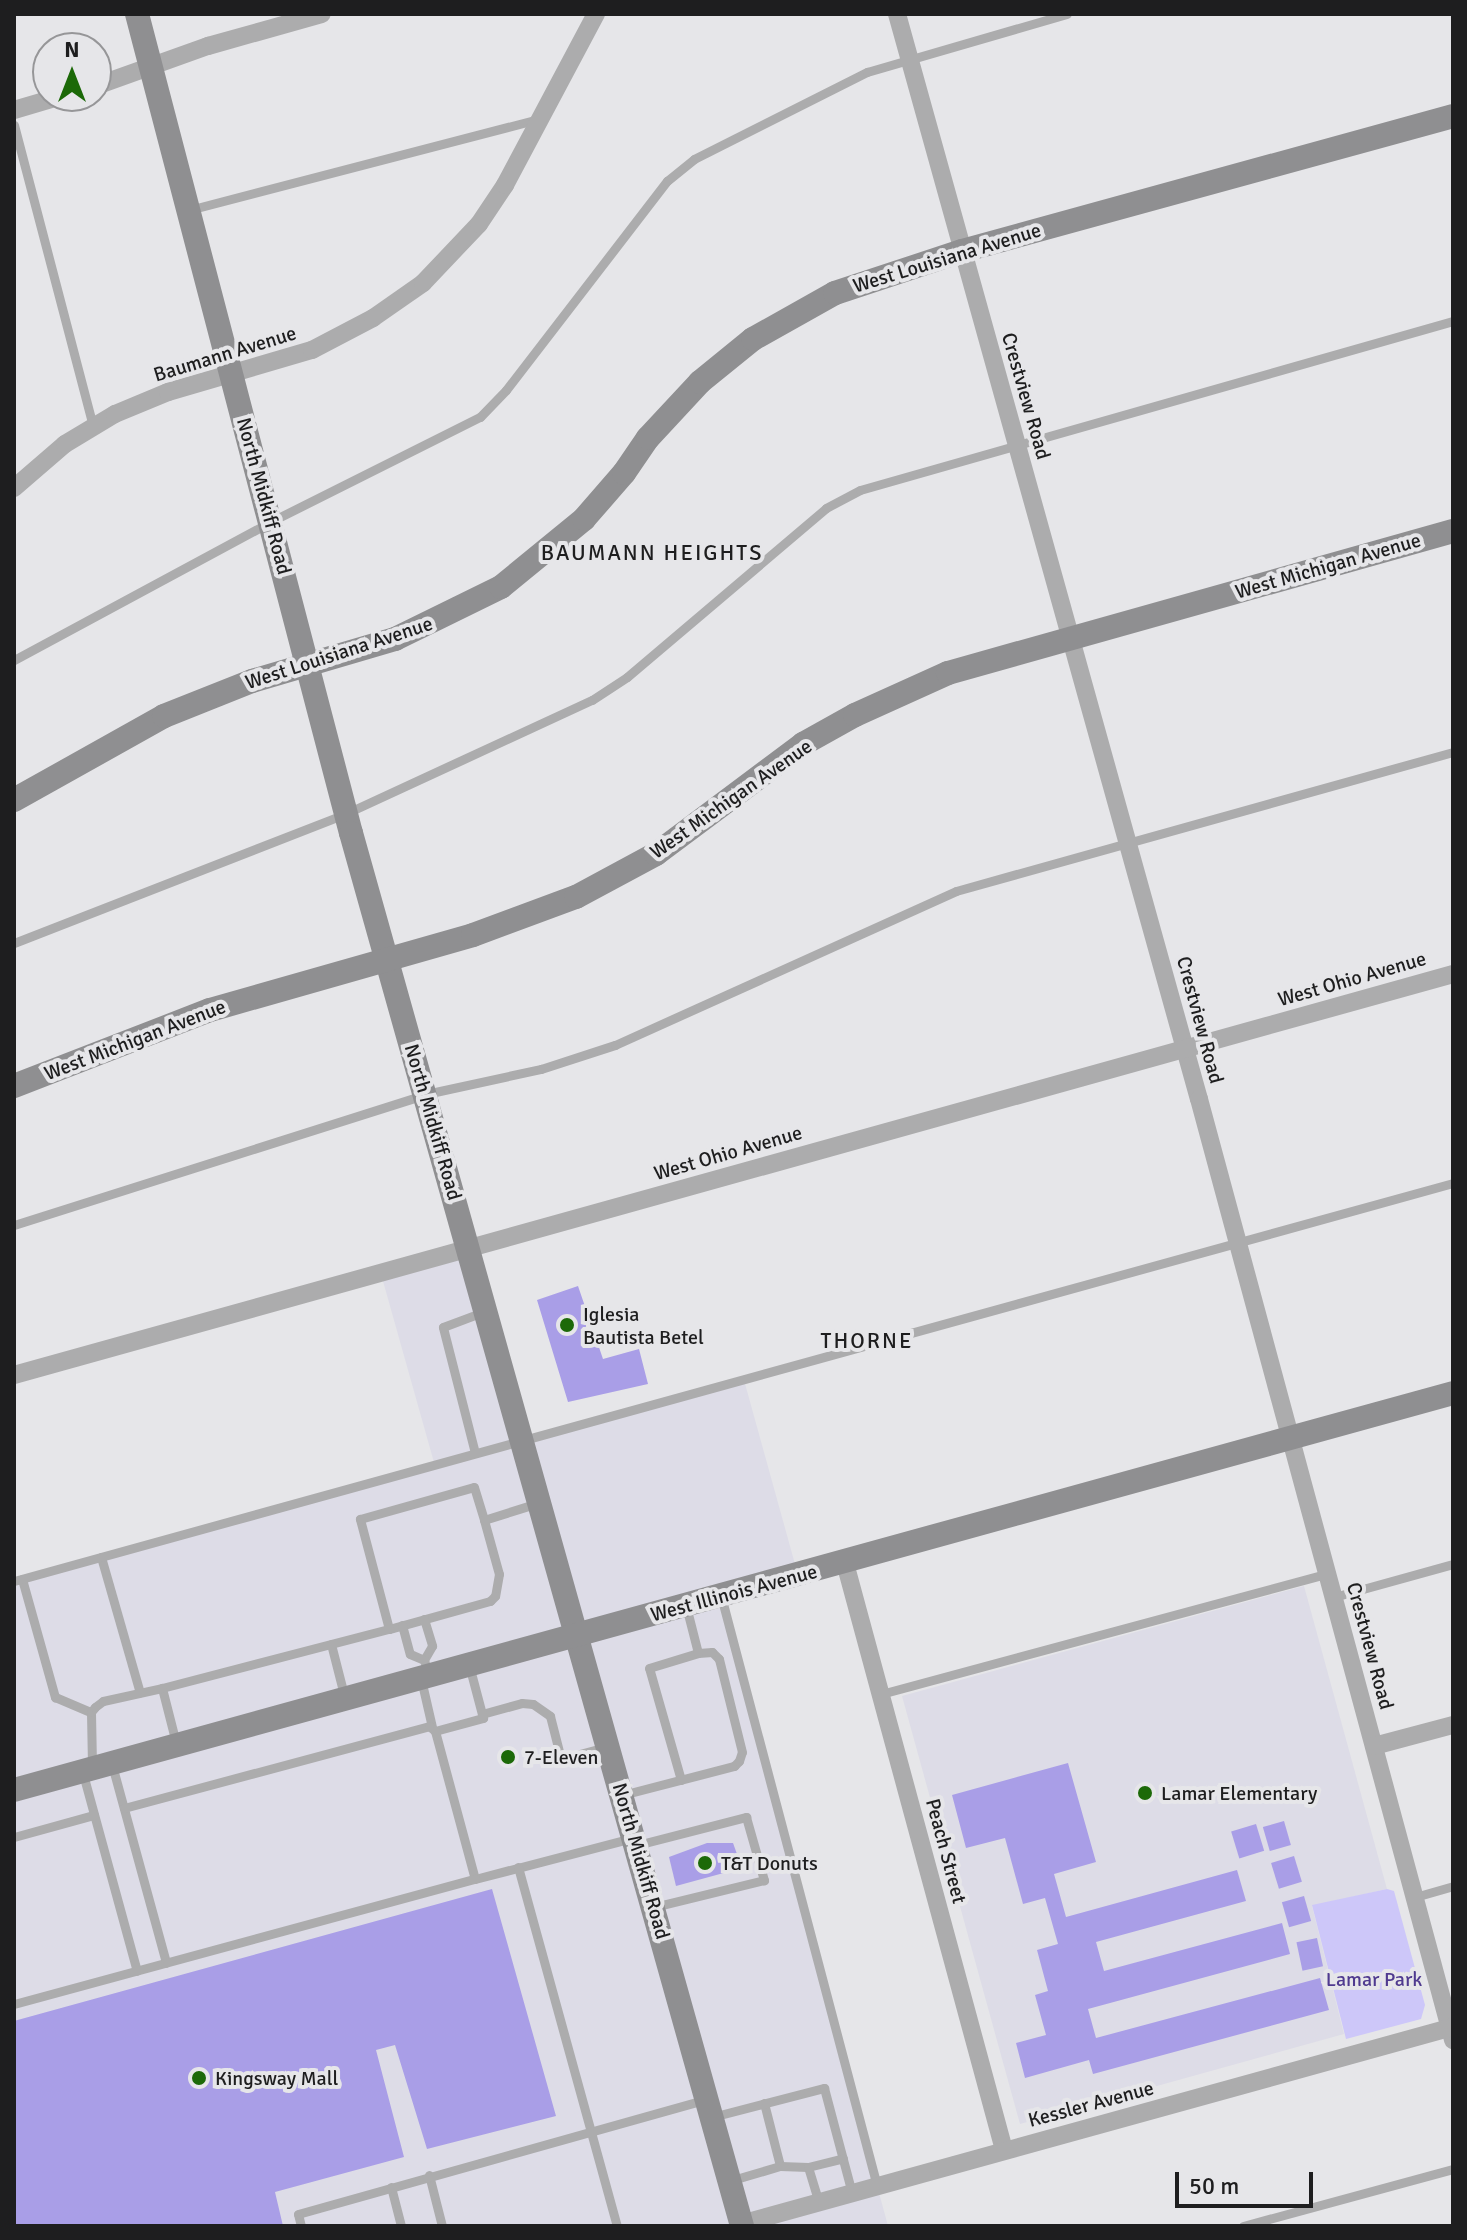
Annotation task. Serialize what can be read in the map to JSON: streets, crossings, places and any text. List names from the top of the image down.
{
  "streets": {
    "main road": [
      "West Louisiana Avenue",
      "North Midkiff Road",
      "West Michigan Avenue",
      "West Illinois Avenue"
    ],
    "street": [
      "Baumann Avenue",
      "Crestview Road",
      "West Ohio Avenue",
      "Peach Street",
      "Kessler Avenue"
    ]
  },
  "crossings": [
    ["West Louisiana Avenue", "Crestview Road"],
    ["West Louisiana Avenue", "North Midkiff Road"],
    ["Baumann Avenue", "North Midkiff Road"],
    ["Crestview Road", "West Michigan Avenue"],
    ["Crestview Road", "West Ohio Avenue"],
    ["Crestview Road", "West Illinois Avenue"],
    ["Crestview Road", "Kessler Avenue"],
    ["North Midkiff Road", "West Michigan Avenue"],
    ["North Midkiff Road", "West Ohio Avenue"],
    ["North Midkiff Road", "West Illinois Avenue"],
    ["North Midkiff Road", "Kessler Avenue"],
    ["West Illinois Avenue", "Peach Street"],
    ["Peach Street", "Kessler Avenue"]
  ],
  "districts": ["BAUMANN HEIGHTS", "THORNE"],
  "parks": ["Lamar Park"],
  "places": [
    "Iglesia Bautista Betel",
    "7-Eleven",
    "Lamar Elementary",
    "T&T Donuts",
    "Kingsway Mall"
  ],
  "scale_bar": "50 m",
  "north": "top"
}
